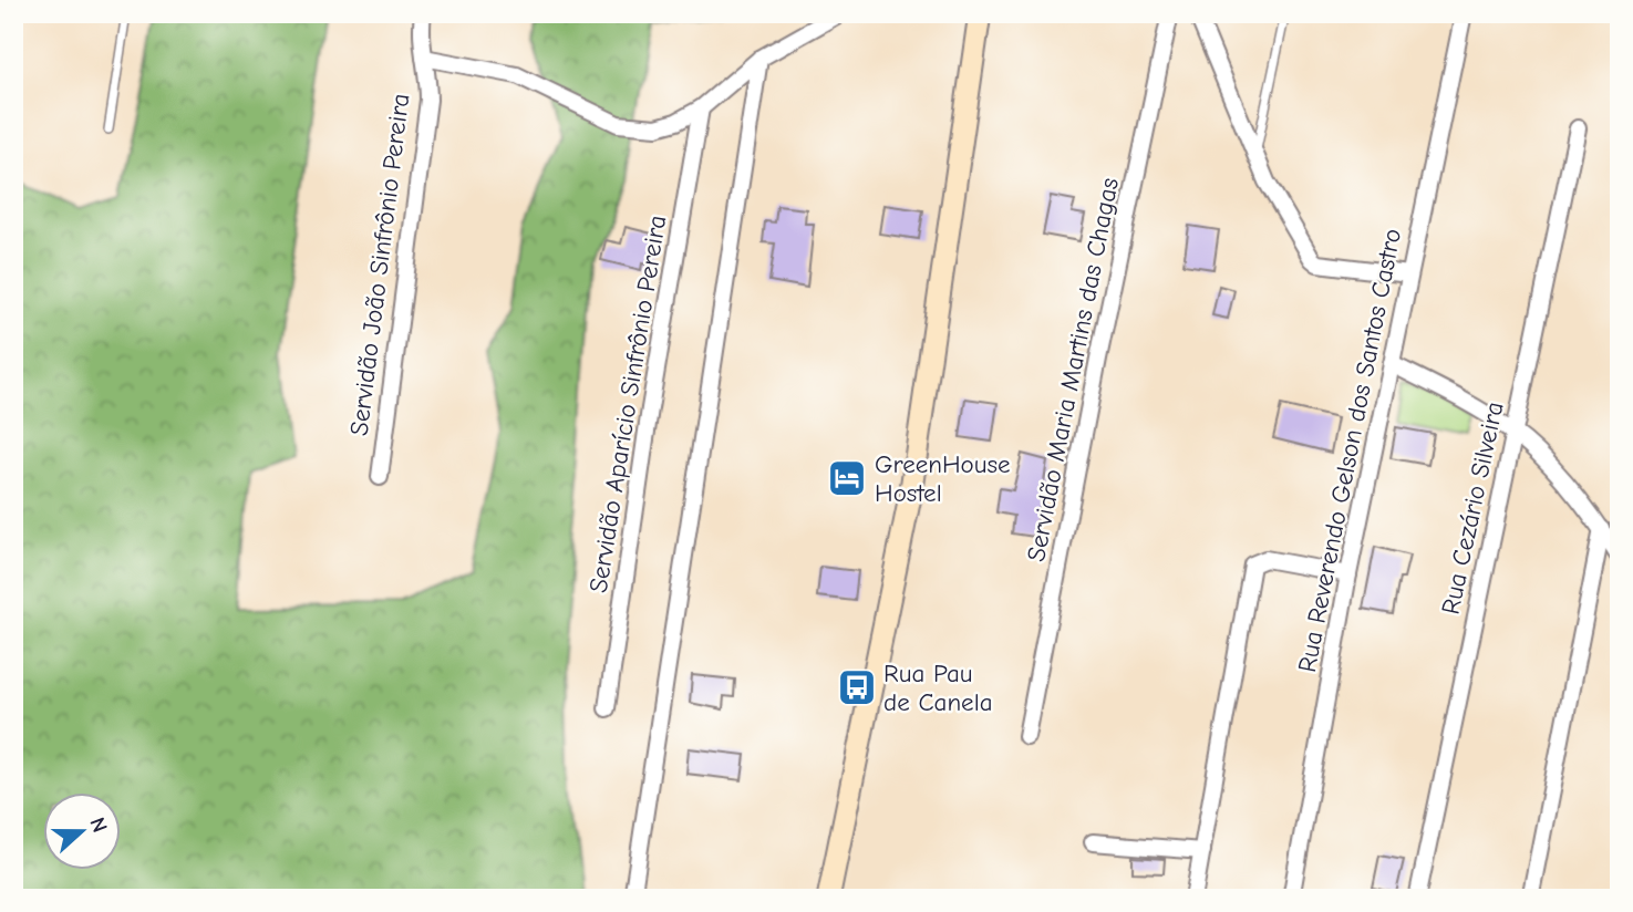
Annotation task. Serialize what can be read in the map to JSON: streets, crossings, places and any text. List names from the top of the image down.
{
  "streets": {
    "street": [
      "Servidão João Sinfrônio Pereira",
      "Servidão Maria Martins das Chagas",
      "Servidão Aparício Sinfrônio Pereira",
      "Rua Reverendo Gelson dos Santos Castro",
      "Rua Cezário Silveira"
    ]
  },
  "places": {
    "hotel": ["GreenHouse Hostel"],
    "bus stop": ["Rua Pau de Canela"]
  },
  "north": "right"
}
